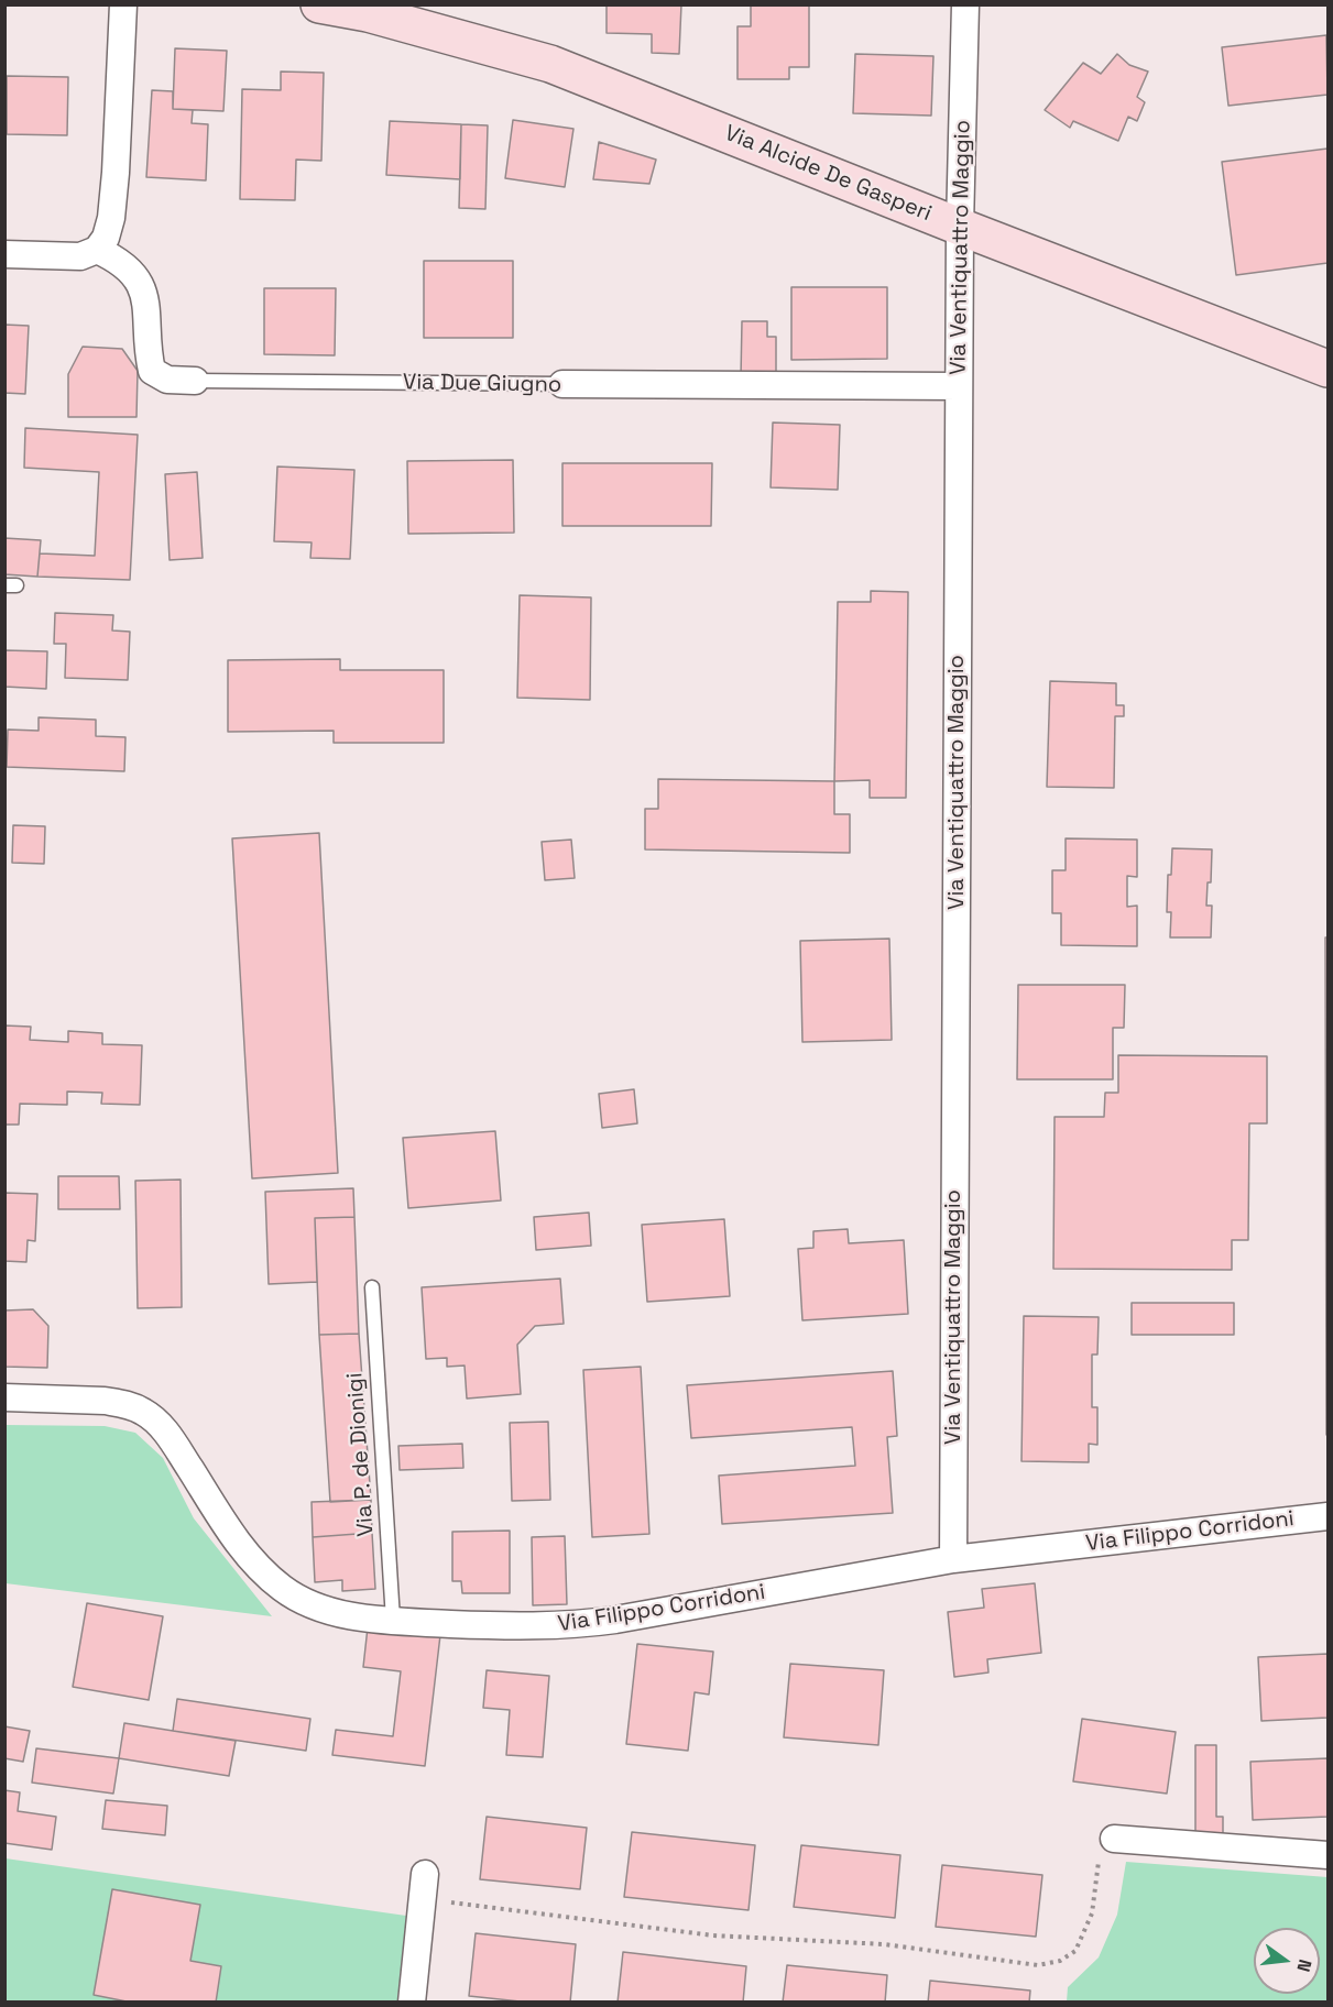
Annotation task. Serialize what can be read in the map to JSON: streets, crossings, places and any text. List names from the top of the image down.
{
  "streets": {
    "street": [
      "Via Alcide De Gasperi",
      "Via Ventiquattro Maggio",
      "Via Due Giugno",
      "Via Filippo Corridoni"
    ],
    "lane": ["Via P. de Dionigi"]
  },
  "crossings": [
    ["Via Alcide De Gasperi", "Via Ventiquattro Maggio"],
    ["Via Ventiquattro Maggio", "Via Due Giugno"],
    ["Via Ventiquattro Maggio", "Via Filippo Corridoni"],
    ["Via P. de Dionigi", "Via Filippo Corridoni"]
  ],
  "north": "right"
}
